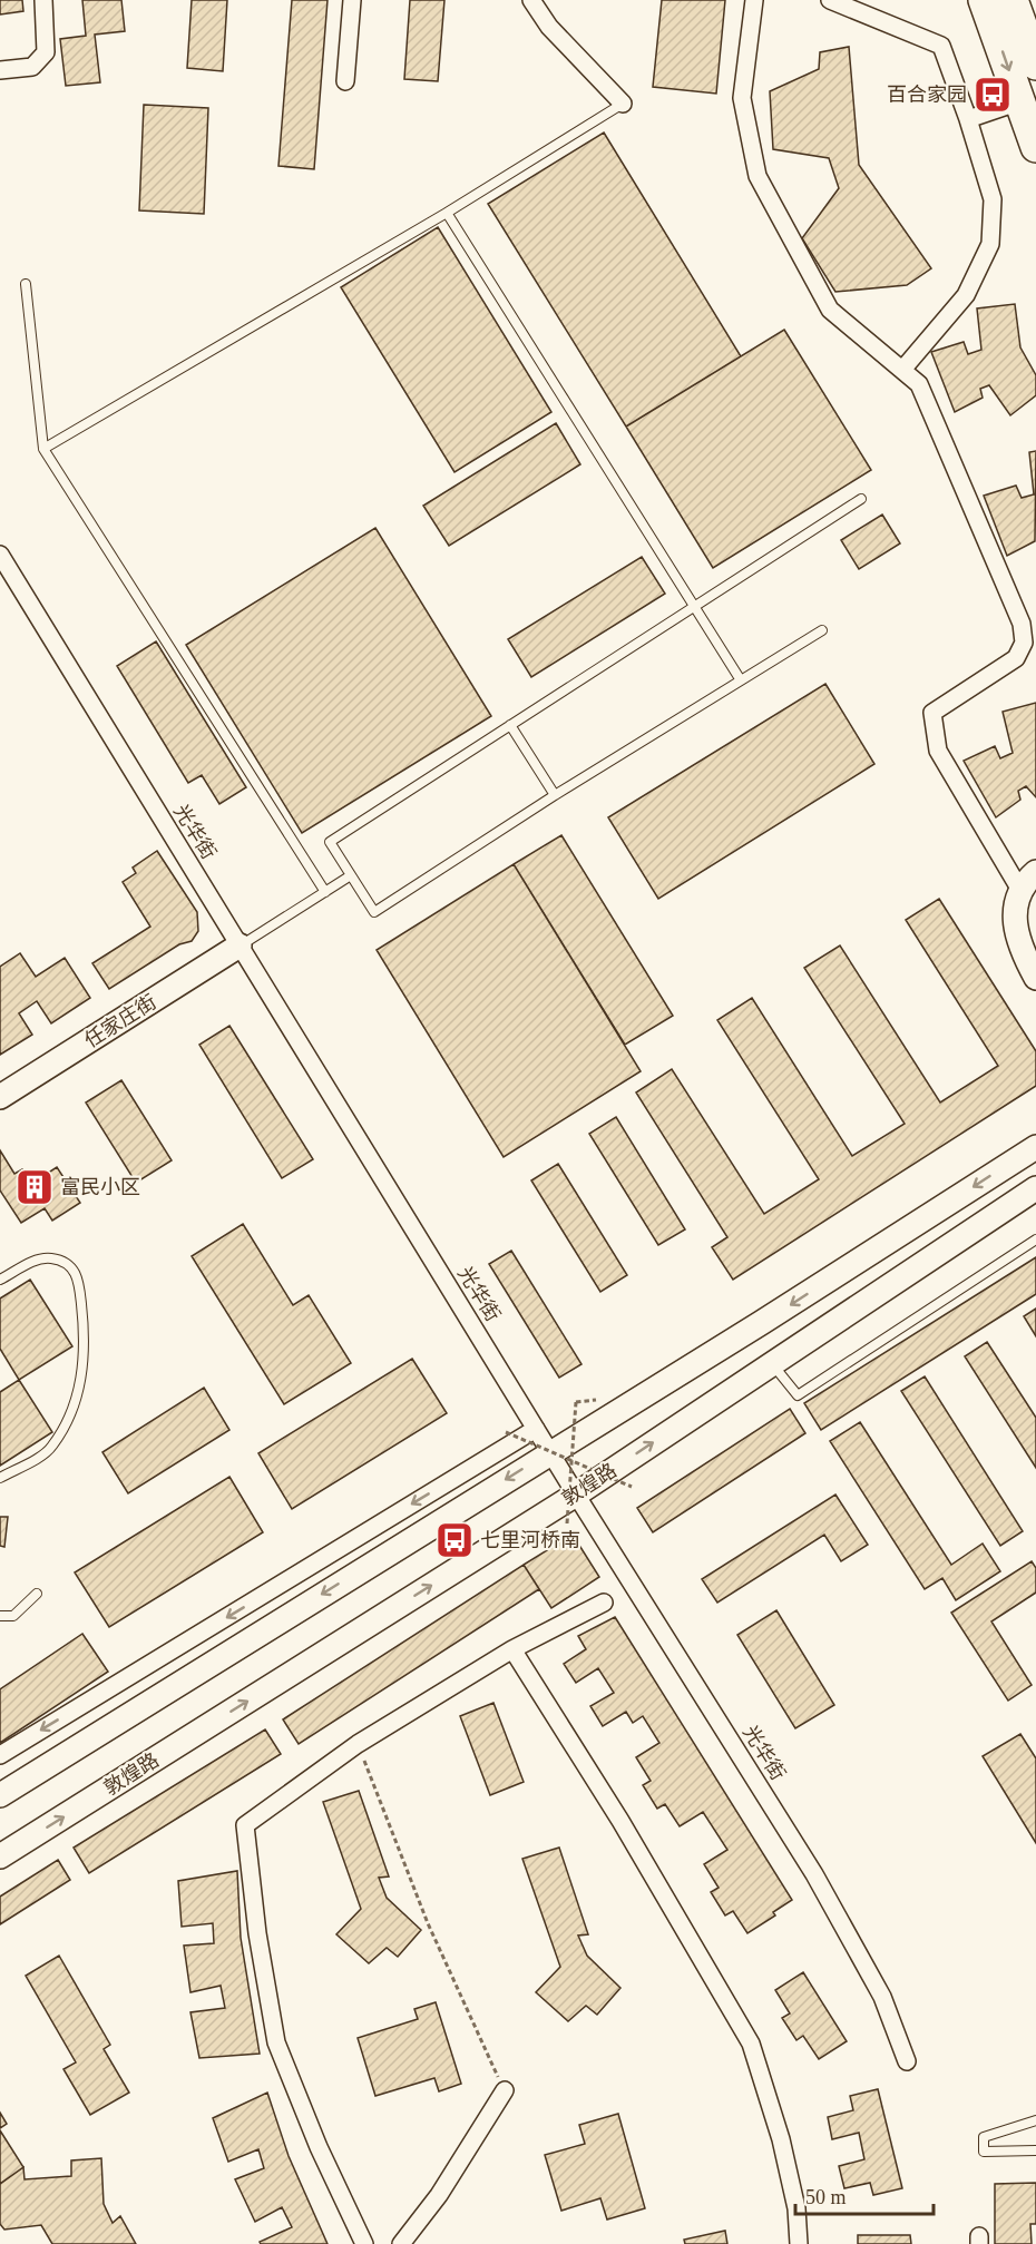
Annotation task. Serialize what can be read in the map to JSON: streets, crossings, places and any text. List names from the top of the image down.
{
  "streets": {
    "main road": ["任家庄街", "敦煌路"],
    "street": ["光华街"]
  },
  "crossings": [
    ["光华街", "任家庄街"],
    ["光华街", "敦煌路"]
  ],
  "places": {
    "bus stop": ["百合家园", "七里河桥南"],
    "building": ["富民小区"]
  },
  "scale_bar": "50 m"
}
